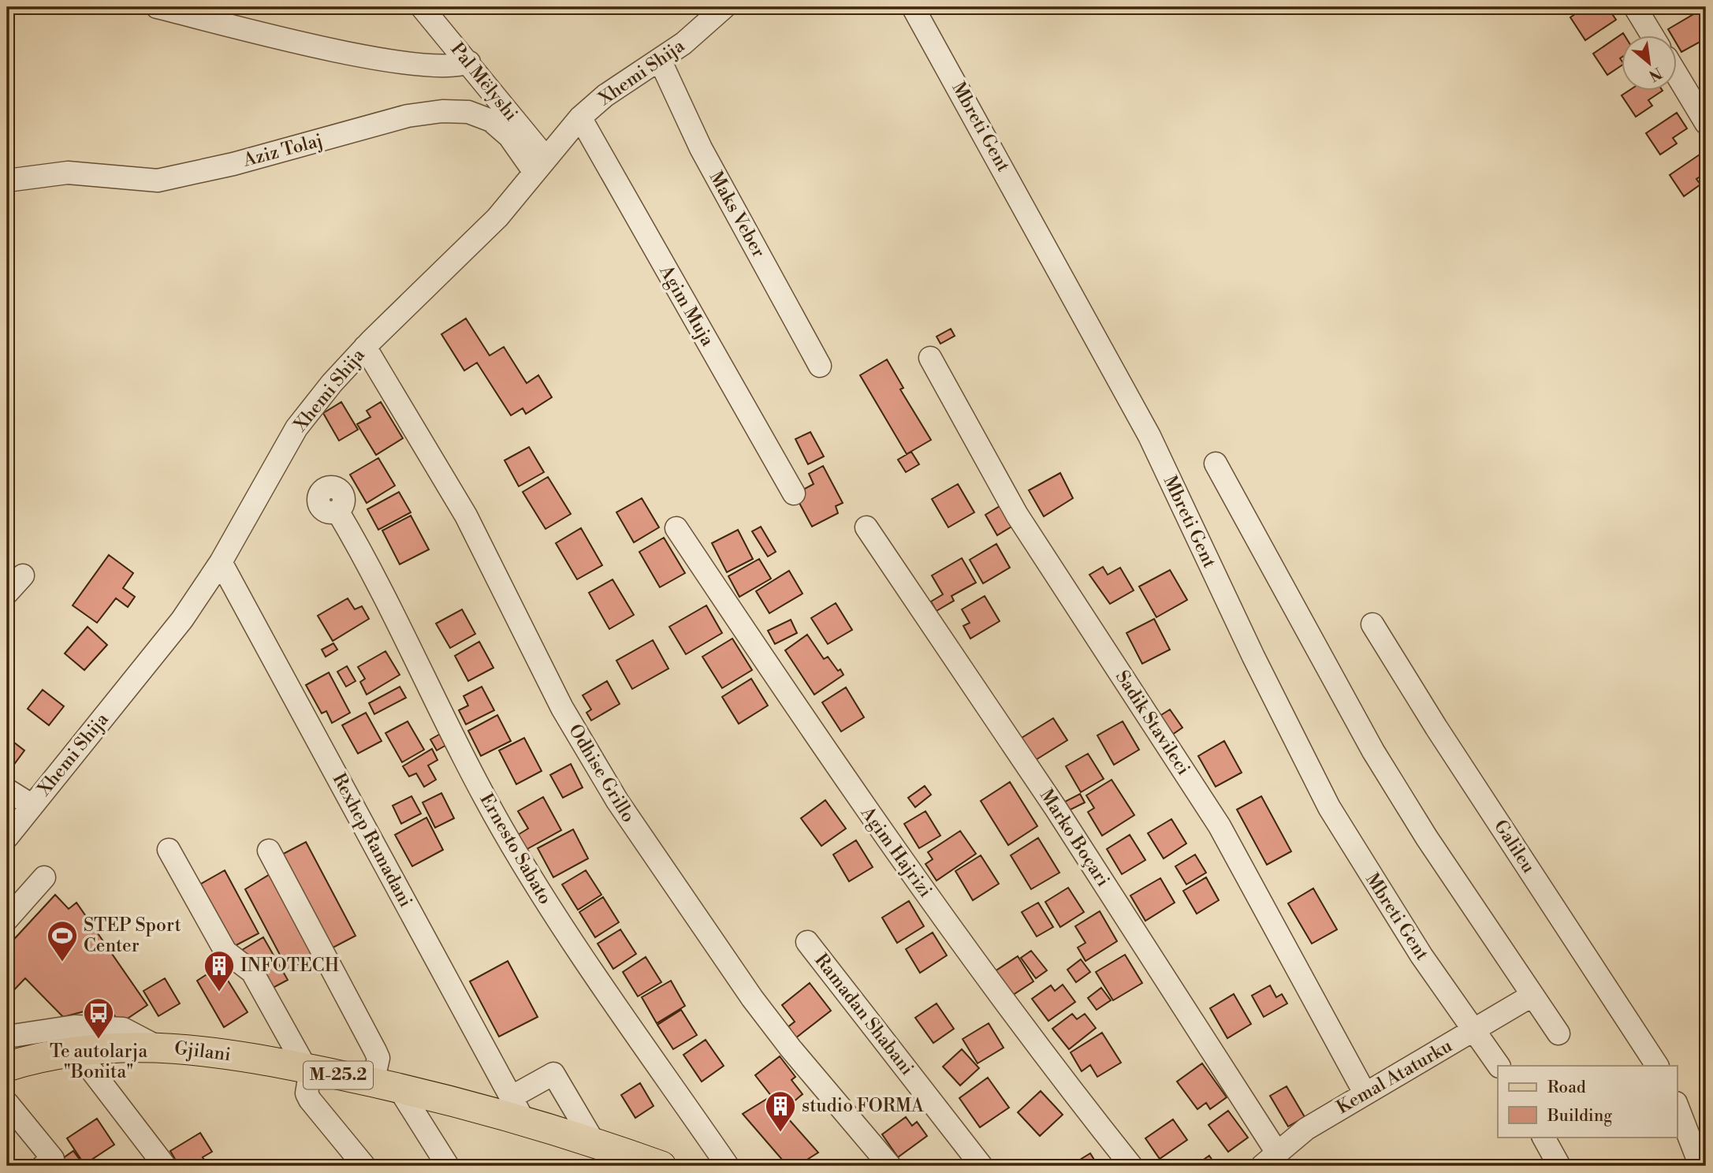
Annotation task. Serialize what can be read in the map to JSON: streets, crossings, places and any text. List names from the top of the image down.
{
  "streets": {
    "main road": ["Gjilani", "M-25.2"],
    "street": [
      "Xhemi Shija",
      "Pal Mëlyshi",
      "Mbreti Gent",
      "Aziz Tolaj",
      "Maks Veber",
      "Agim Muja",
      "Sadik Stavileci",
      "Odhise Grillo",
      "Marko Boçari",
      "Rexhep Ramadani",
      "Galileu",
      "Ernesto Sabato",
      "Agim Hajrizi",
      "Ramadan Shabani",
      "Kemal Ataturku"
    ]
  },
  "crossings": [
    ["Xhemi Shija", "Pal Mëlyshi"],
    ["Xhemi Shija", "Aziz Tolaj"],
    ["Xhemi Shija", "Maks Veber"],
    ["Xhemi Shija", "Agim Muja"],
    ["Xhemi Shija", "Odhise Grillo"],
    ["Xhemi Shija", "Rexhep Ramadani"],
    ["Pal Mëlyshi", "Aziz Tolaj"],
    ["Mbreti Gent", "Kemal Ataturku"],
    ["Sadik Stavileci", "Kemal Ataturku"],
    ["Marko Boçari", "Kemal Ataturku"],
    ["Rexhep Ramadani", "Gjilani"]
  ],
  "places": {
    "sports": ["STEP Sport Center"],
    "building": ["INFOTECH", "studio FORMA"],
    "bus stop": ["Te autolarja \"Bonita\""]
  },
  "legend": ["Road", "Building"],
  "north": "bottom right"
}
